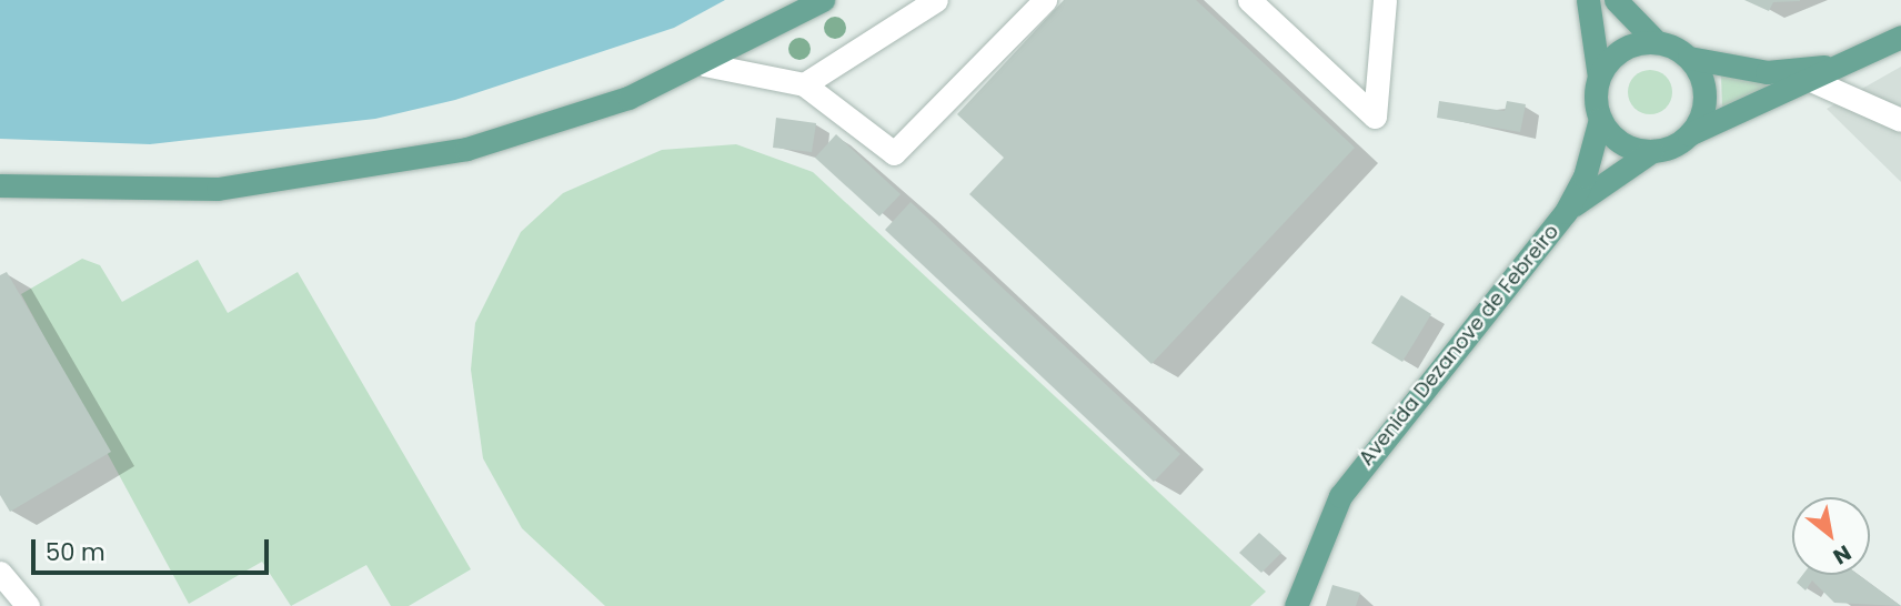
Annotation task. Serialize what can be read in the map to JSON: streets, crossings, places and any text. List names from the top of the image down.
{
  "streets": {
    "main road": ["Avenida Dezanove de Febreiro"]
  },
  "scale_bar": "50 m",
  "north": "bottom right"
}
